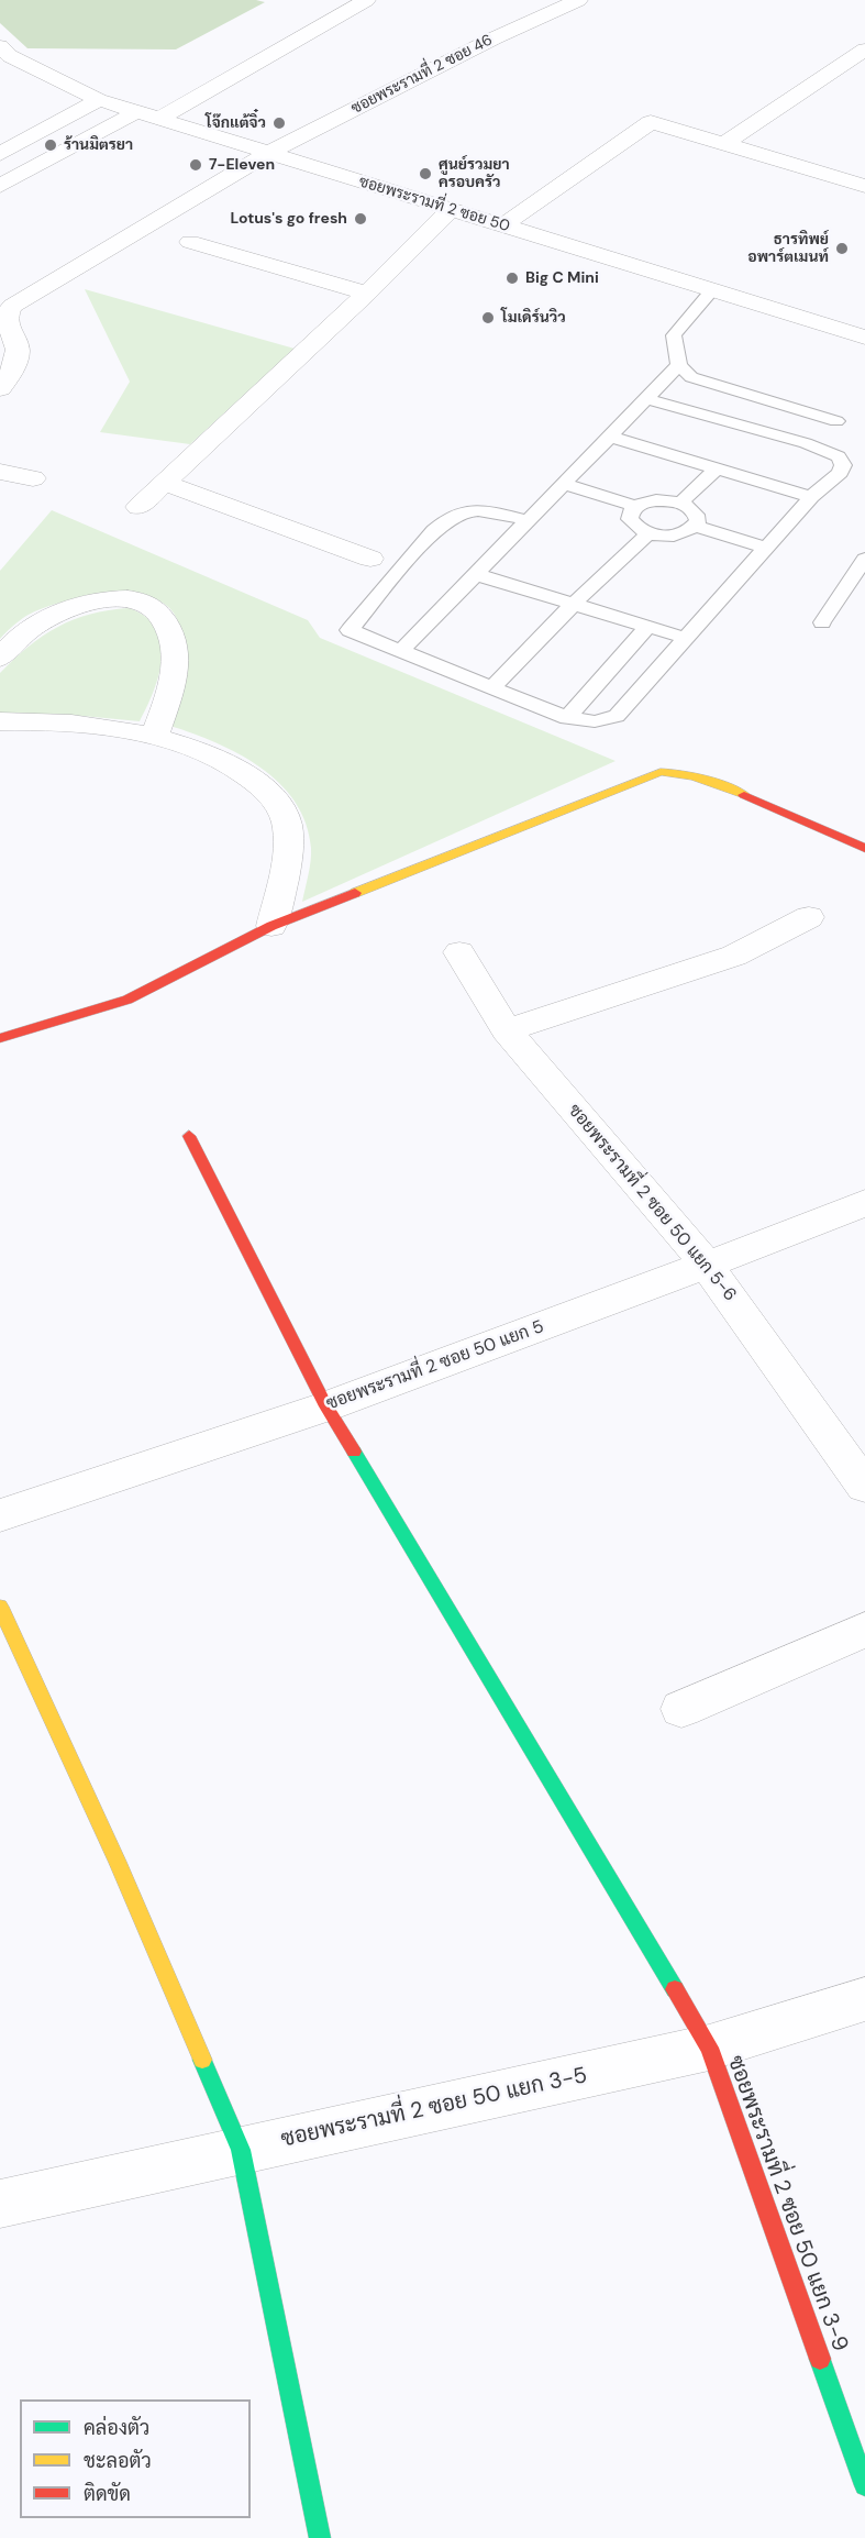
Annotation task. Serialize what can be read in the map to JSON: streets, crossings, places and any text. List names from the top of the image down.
{
  "streets": {
    "street": [
      "ซอยพระรามที่ 2 ซอย 46",
      "ซอยพระรามที่ 2 ซอย 50",
      "ซอยพระรามที่ 2 ซอย 50 แยก 5-6",
      "ซอยพระรามที่ 2 ซอย 50 แยก 5",
      "ซอยพระรามที่ 2 ซอย 50 แยก 3-5",
      "ซอยพระรามที่ 2 ซอย 50 แยก 3-9"
    ]
  },
  "crossings": [
    ["ซอยพระรามที่ 2 ซอย 46", "ซอยพระรามที่ 2 ซอย 50"],
    ["ซอยพระรามที่ 2 ซอย 50 แยก 5-6", "ซอยพระรามที่ 2 ซอย 50 แยก 5"],
    ["ซอยพระรามที่ 2 ซอย 50 แยก 5", "ซอยพระรามที่ 2 ซอย 50 แยก 3-9"],
    ["ซอยพระรามที่ 2 ซอย 50 แยก 3-5", "ซอยพระรามที่ 2 ซอย 50 แยก 3-9"]
  ],
  "places": [
    "โจ๊กแต้จิ๋ว",
    "ร้านมิตรยา",
    "7-Eleven",
    "ศูนย์รวมยา ครอบครัว",
    "Lotus's go fresh",
    "ธารทิพย์ อพาร์ตเมนท์",
    "Big C Mini",
    "โมเดิร์นวิว"
  ],
  "legend": ["คล่องตัว", "ชะลอตัว", "ติดขัด"]
}
